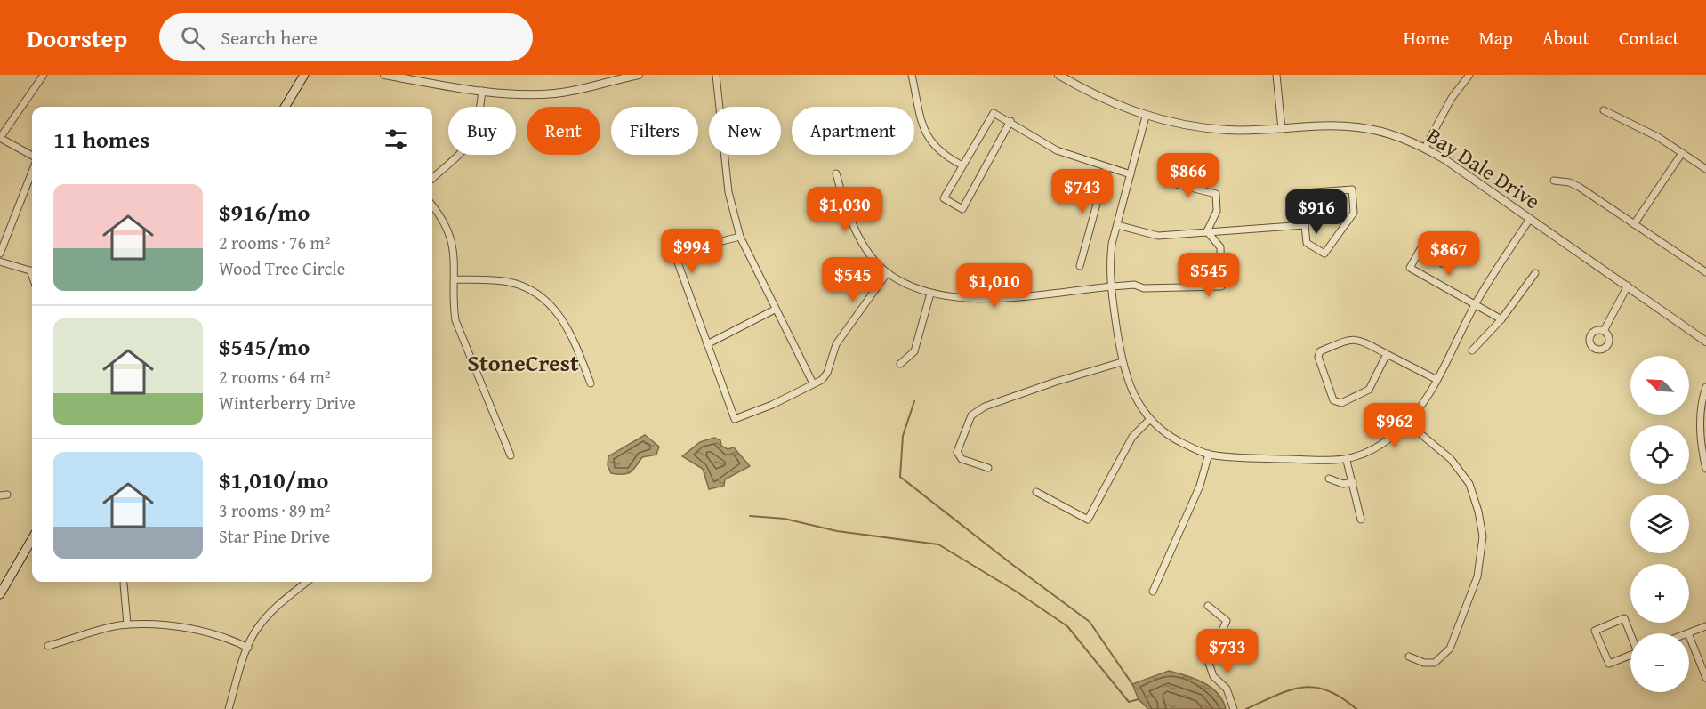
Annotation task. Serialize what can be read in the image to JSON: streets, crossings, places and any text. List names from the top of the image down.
{
  "streets": {
    "street": ["Bay Dale Drive"]
  },
  "districts": ["StoneCrest"],
  "north": "top left",
  "page": {
    "header": "Doorstep",
    "search": "Search here",
    "nav": [
      "Home",
      "Map",
      "About",
      "Contact"
    ],
    "chip": [
      "Buy",
      "Rent",
      "Filters",
      "New",
      "Apartment"
    ],
    "heading": "11 homes",
    "price": [
      "$866",
      "$743",
      "$1,030",
      "$916",
      "$994",
      "$867",
      "$545",
      "$545",
      "$1,010",
      "$962",
      "$733"
    ],
    "list": [
      {
        "name": "$916/mo",
        "note": "2 rooms · 76 m² · Wood Tree Circle"
      },
      {
        "name": "$545/mo",
        "note": "2 rooms · 64 m² · Winterberry Drive"
      },
      {
        "name": "$1,010/mo",
        "note": "3 rooms · 89 m² · Star Pine Drive"
      }
    ],
    "map_buttons": ["+", "−"]
  }
}
